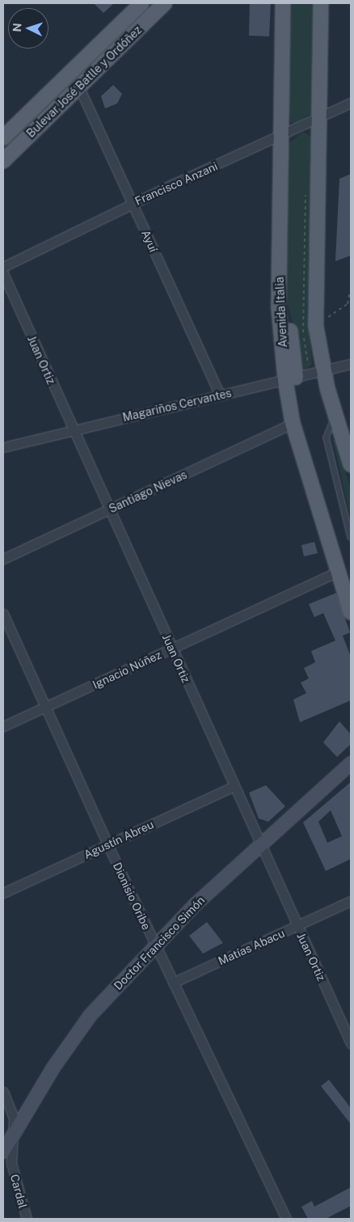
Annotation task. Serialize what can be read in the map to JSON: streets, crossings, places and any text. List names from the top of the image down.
{
  "streets": {
    "main road": ["Bulevar José Batlle y Ordóñez", "Avenida Italia"],
    "street": [
      "Francisco Anzani",
      "Ayuí",
      "Juan Ortiz",
      "Magariños Cervantes",
      "Santiago Nievas",
      "Ignacio Núñez",
      "Agustín Abreu",
      "Dionisio Oribe",
      "Doctor Francisco Simón",
      "Matías Abacu",
      "Cardal"
    ]
  },
  "crossings": [
    ["Bulevar José Batlle y Ordóñez", "Ayuí"],
    ["Francisco Anzani", "Ayuí"],
    ["Francisco Anzani", "Avenida Italia"],
    ["Ayuí", "Magariños Cervantes"],
    ["Avenida Italia", "Magariños Cervantes"],
    ["Avenida Italia", "Santiago Nievas"],
    ["Avenida Italia", "Ignacio Núñez"],
    ["Juan Ortiz", "Magariños Cervantes"],
    ["Juan Ortiz", "Santiago Nievas"],
    ["Juan Ortiz", "Ignacio Núñez"],
    ["Juan Ortiz", "Agustín Abreu"],
    ["Juan Ortiz", "Doctor Francisco Simón"],
    ["Juan Ortiz", "Matías Abacu"],
    ["Ignacio Núñez", "Dionisio Oribe"],
    ["Agustín Abreu", "Dionisio Oribe"],
    ["Dionisio Oribe", "Doctor Francisco Simón"],
    ["Dionisio Oribe", "Matías Abacu"],
    ["Doctor Francisco Simón", "Cardal"]
  ],
  "north": "left"
}
